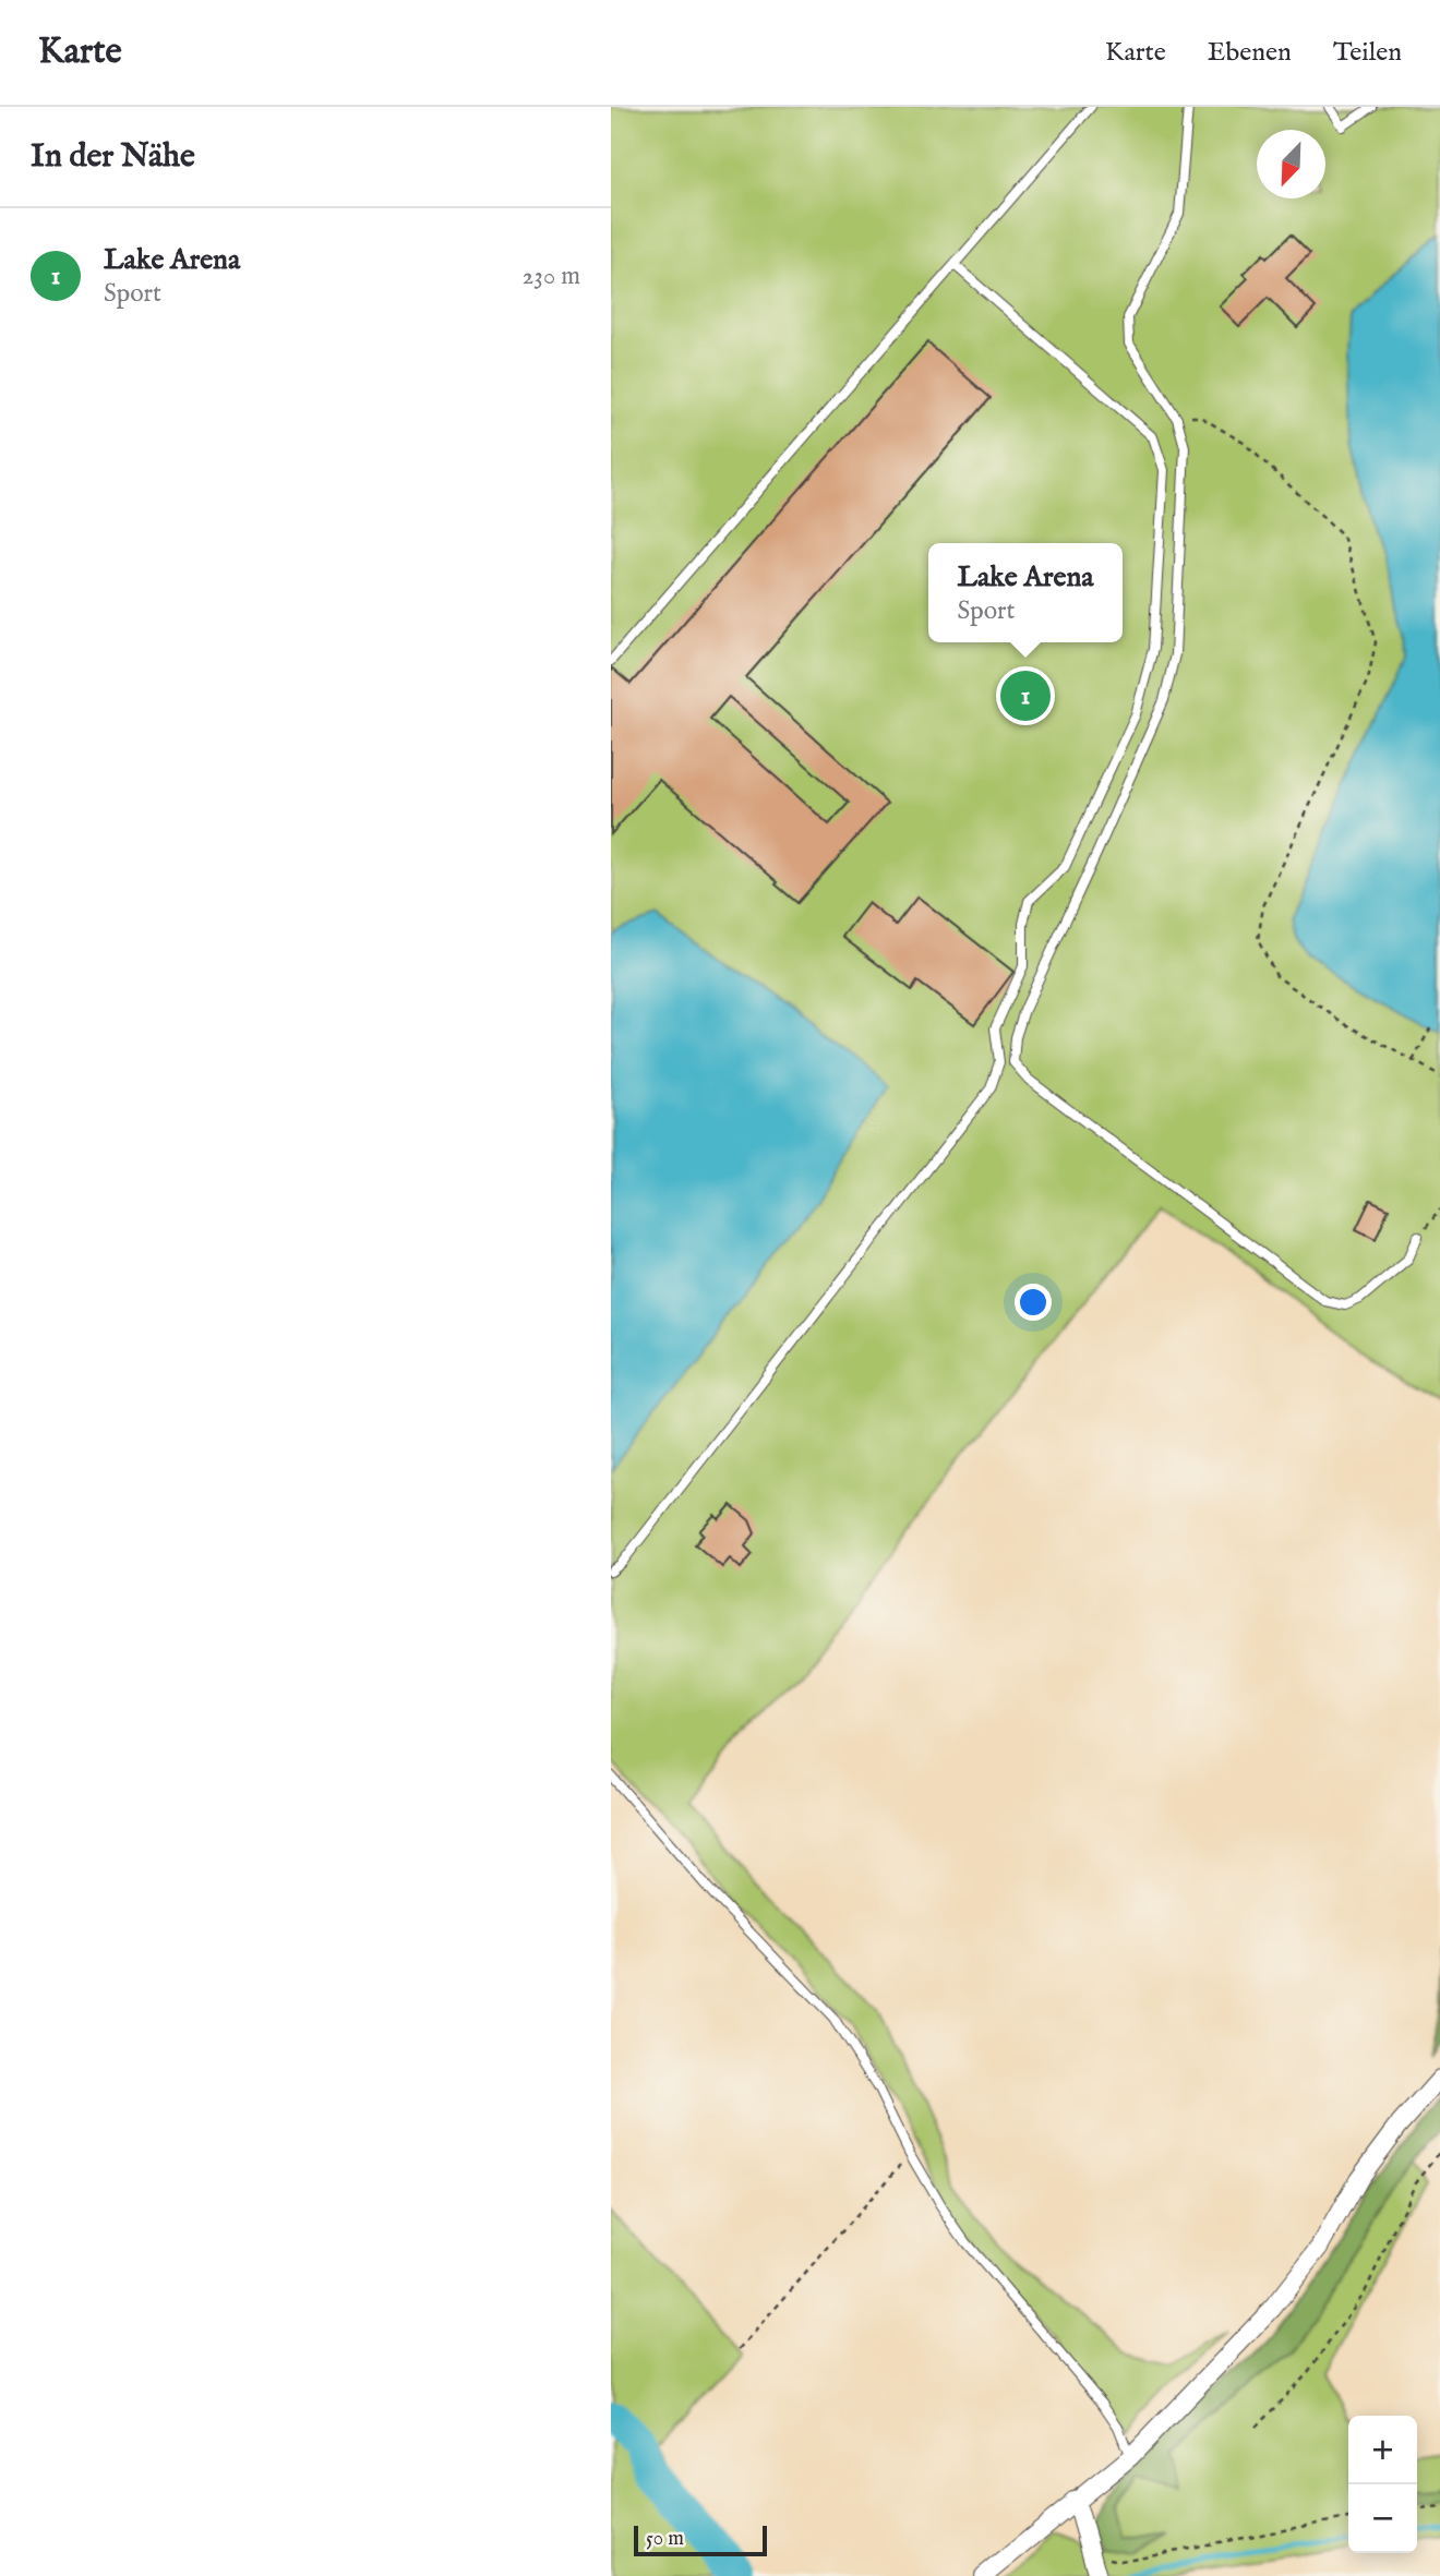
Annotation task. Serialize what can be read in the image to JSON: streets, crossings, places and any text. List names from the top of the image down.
{
  "scale_bar": "50 m",
  "north": "bottom left",
  "page": {
    "header": "Karte",
    "nav": ["Karte", "Ebenen", "Teilen"],
    "heading": "In der Nähe",
    "list": [
      {
        "mark": "1",
        "name": "Lake Arena",
        "note": "Sport",
        "value": "230 m"
      }
    ],
    "popup": ["Lake Arena", "Sport"],
    "pins": "1",
    "map_buttons": ["+", "−"],
    "scale": "50 m"
  }
}
